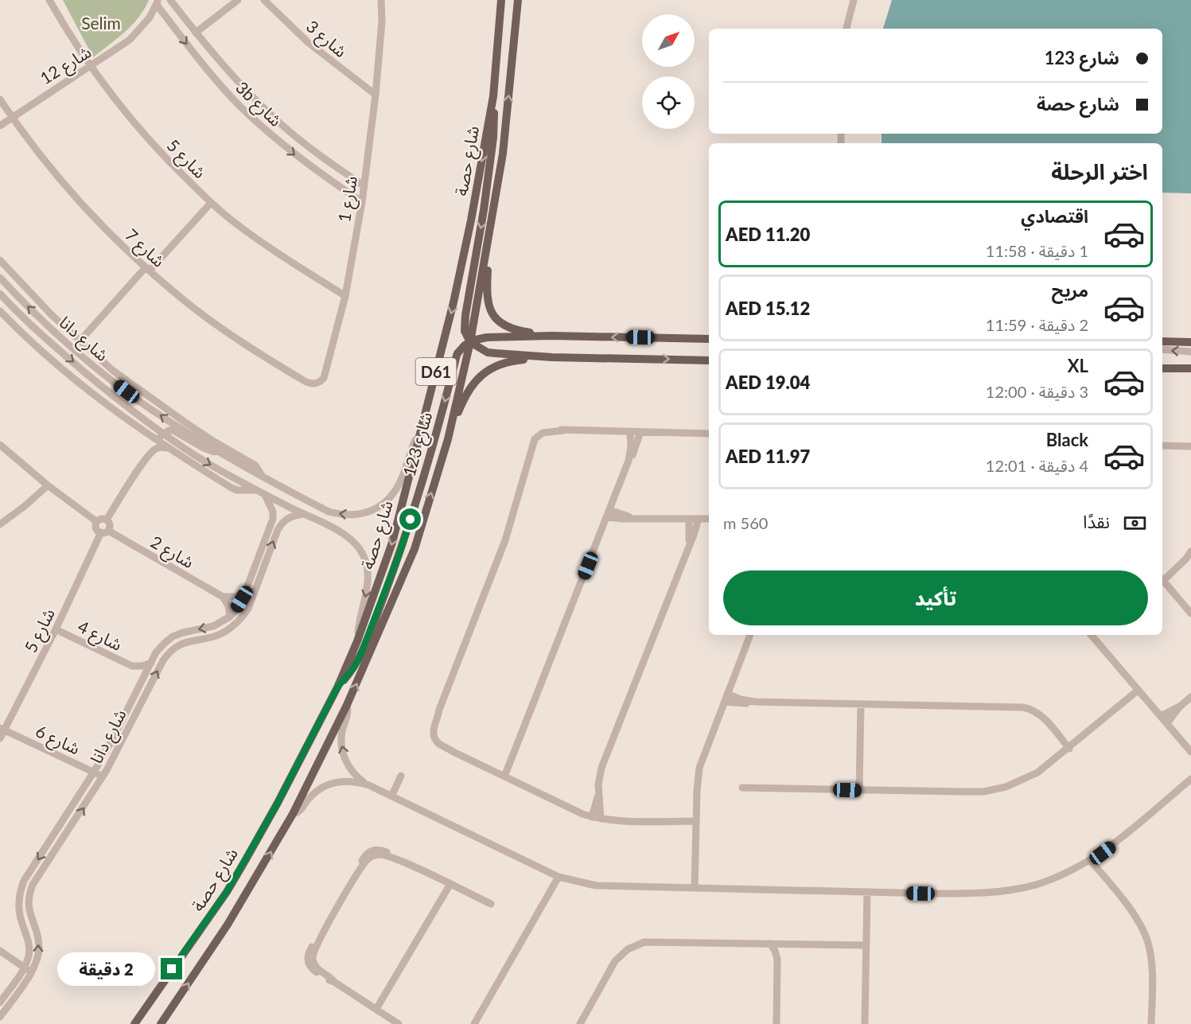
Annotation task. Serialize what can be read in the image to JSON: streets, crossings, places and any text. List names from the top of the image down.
{
  "streets": {
    "main road": ["شارع حصة", "D61", "شارع 123"],
    "street": [
      "شارع 3",
      "شارع 12",
      "3b شارع",
      "شارع 5",
      "شارع 1",
      "شارع 7",
      "شارع دانا",
      "شارع 2",
      "شارع 4",
      "شارع 6"
    ]
  },
  "crossings": [
    ["شارع 3", "شارع 1"],
    ["شارع 12", "3b شارع"],
    ["شارع 12", "شارع 5"],
    ["شارع 12", "شارع 7"],
    ["3b شارع", "شارع 1"],
    ["شارع 5", "شارع 1"],
    ["شارع 5", "شارع 2"],
    ["شارع 5", "شارع 4"],
    ["شارع 5", "شارع 6"],
    ["شارع حصة", "شارع دانا"],
    ["شارع حصة", "شارع 123"],
    ["شارع 1", "شارع 7"],
    ["شارع دانا", "شارع 4"],
    ["شارع دانا", "شارع 6"]
  ],
  "one_way": ["شارع 123"],
  "parks": ["Selim"],
  "north": "top right",
  "page": {
    "banner": ["شارع 123", "شارع حصة"],
    "heading": "اختر الرحلة",
    "list": [
      {
        "name": "اقتصادي",
        "note": "1 دقيقة · 11:58",
        "value": "AED 11.20"
      },
      {
        "name": "مريح",
        "note": "2 دقيقة · 11:59",
        "value": "AED 15.12"
      },
      {
        "name": "XL",
        "note": "3 دقيقة · 12:00",
        "value": "AED 19.04"
      },
      {
        "name": "Black",
        "note": "4 دقيقة · 12:01",
        "value": "AED 11.97"
      }
    ],
    "pay": ["نقدًا", "560 m"],
    "buttons": "تأكيد",
    "bubble": "2 دقيقة"
  }
}
